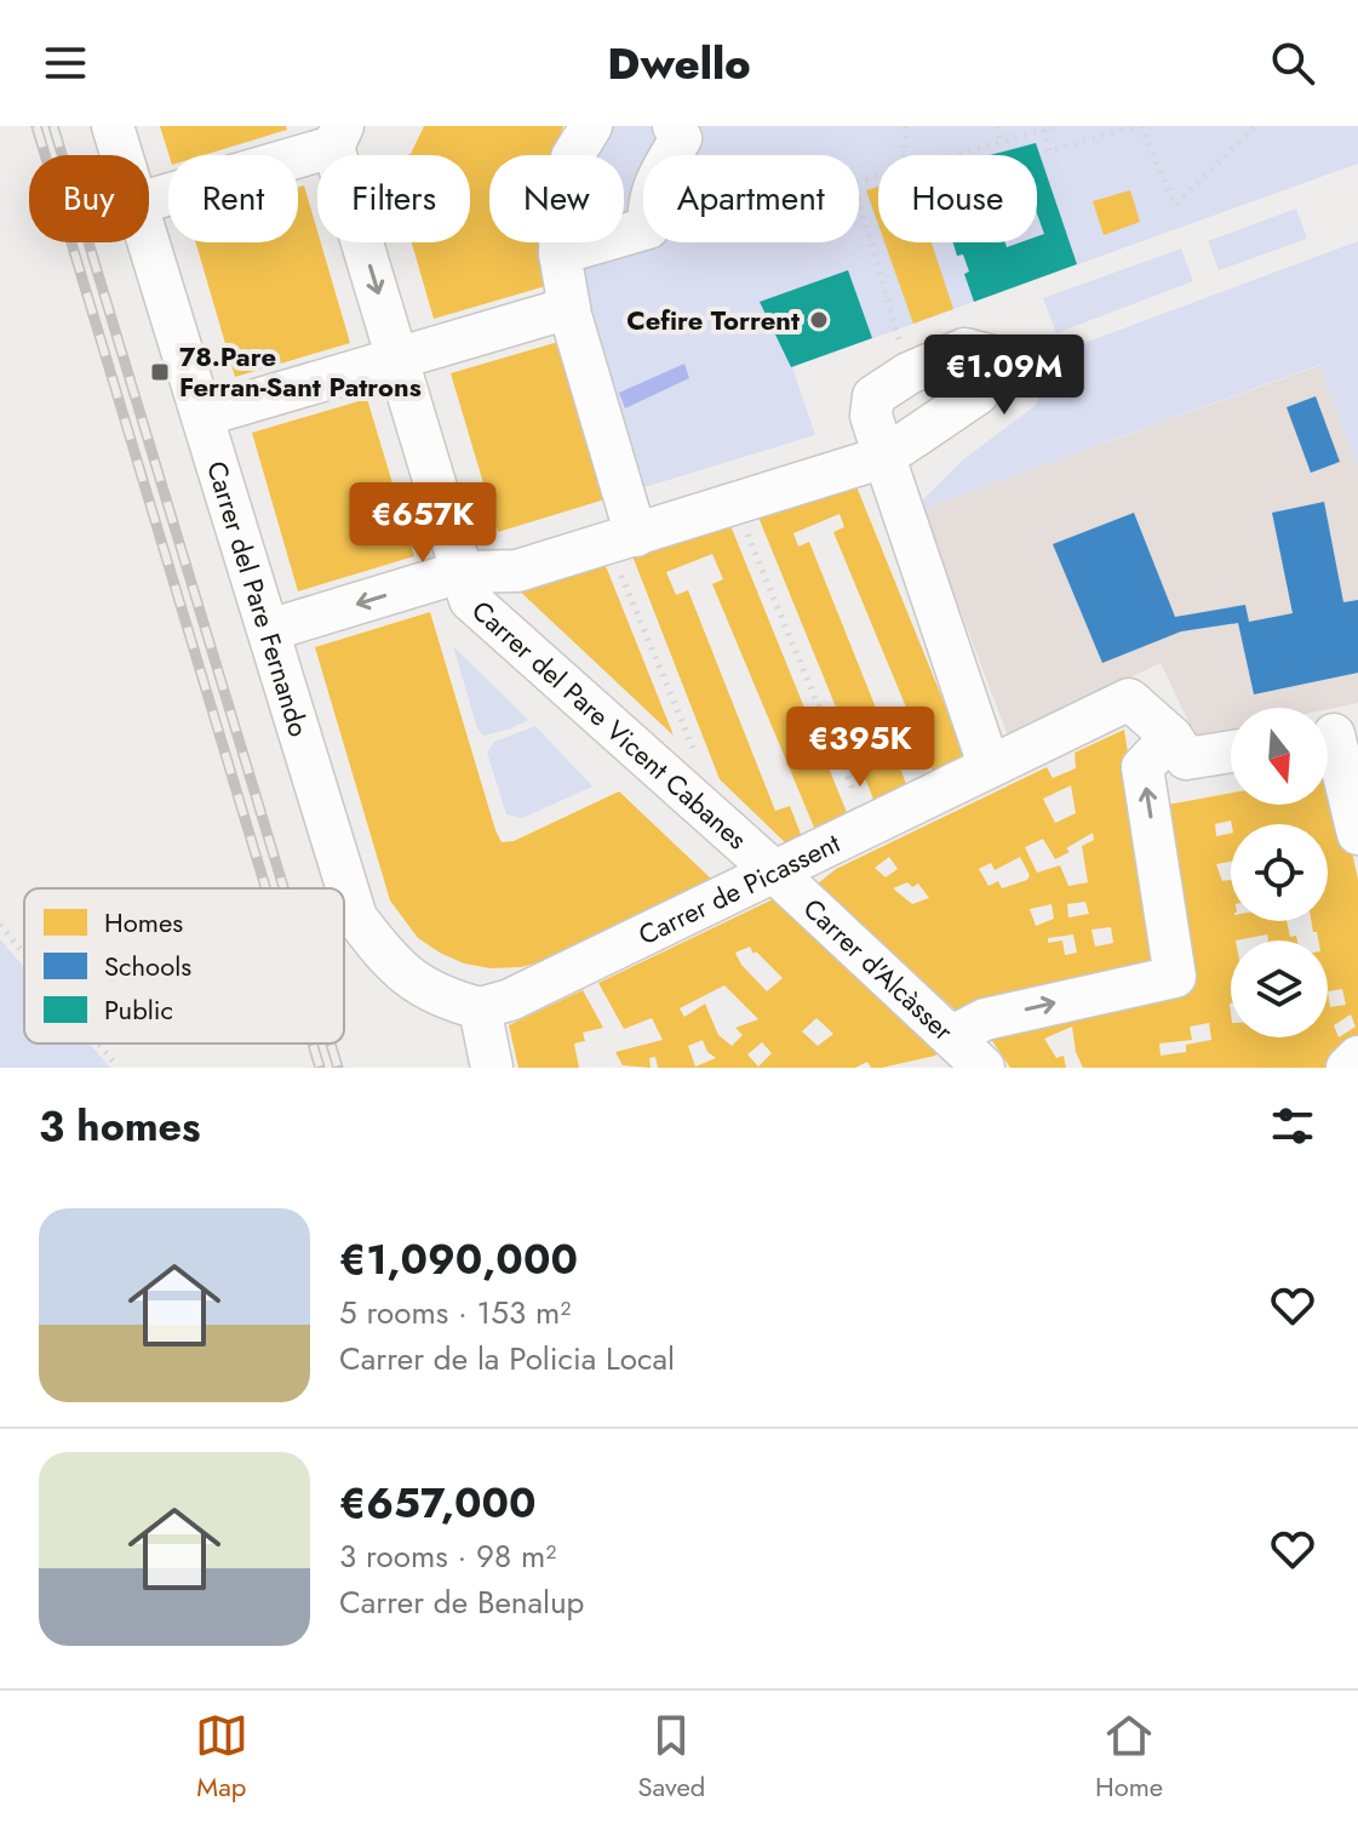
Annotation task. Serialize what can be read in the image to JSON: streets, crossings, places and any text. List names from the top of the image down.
{
  "streets": {
    "street": [
      "Carrer del Pare Fernando",
      "Carrer del Pare Vicent Cabanes",
      "Carrer de Picassent",
      "Carrer d'Alcàsser"
    ]
  },
  "crossings": [
    ["Carrer del Pare Fernando", "Carrer de Picassent"],
    ["Carrer del Pare Vicent Cabanes", "Carrer de Picassent"],
    ["Carrer del Pare Vicent Cabanes", "Carrer d'Alcàsser"],
    ["Carrer de Picassent", "Carrer d'Alcàsser"]
  ],
  "places": {
    "other": ["Cefire Torrent"],
    "transit": ["78.Pare Ferran-Sant Patrons"]
  },
  "legend": ["Homes", "Schools", "Public"],
  "north": "bottom",
  "page": {
    "header": "Dwello",
    "chip": [
      "Buy",
      "Rent",
      "Filters",
      "New",
      "Apartment",
      "House"
    ],
    "price": ["€1.09M", "€657K", "€395K"],
    "heading": "3 homes",
    "list": [
      {
        "name": "€1,090,000",
        "note": "5 rooms · 153 m² · Carrer de la Policia Local"
      },
      {
        "name": "€657,000",
        "note": "3 rooms · 98 m² · Carrer de Benalup"
      }
    ],
    "tabs": ["Map", "Saved", "Home"]
  }
}
